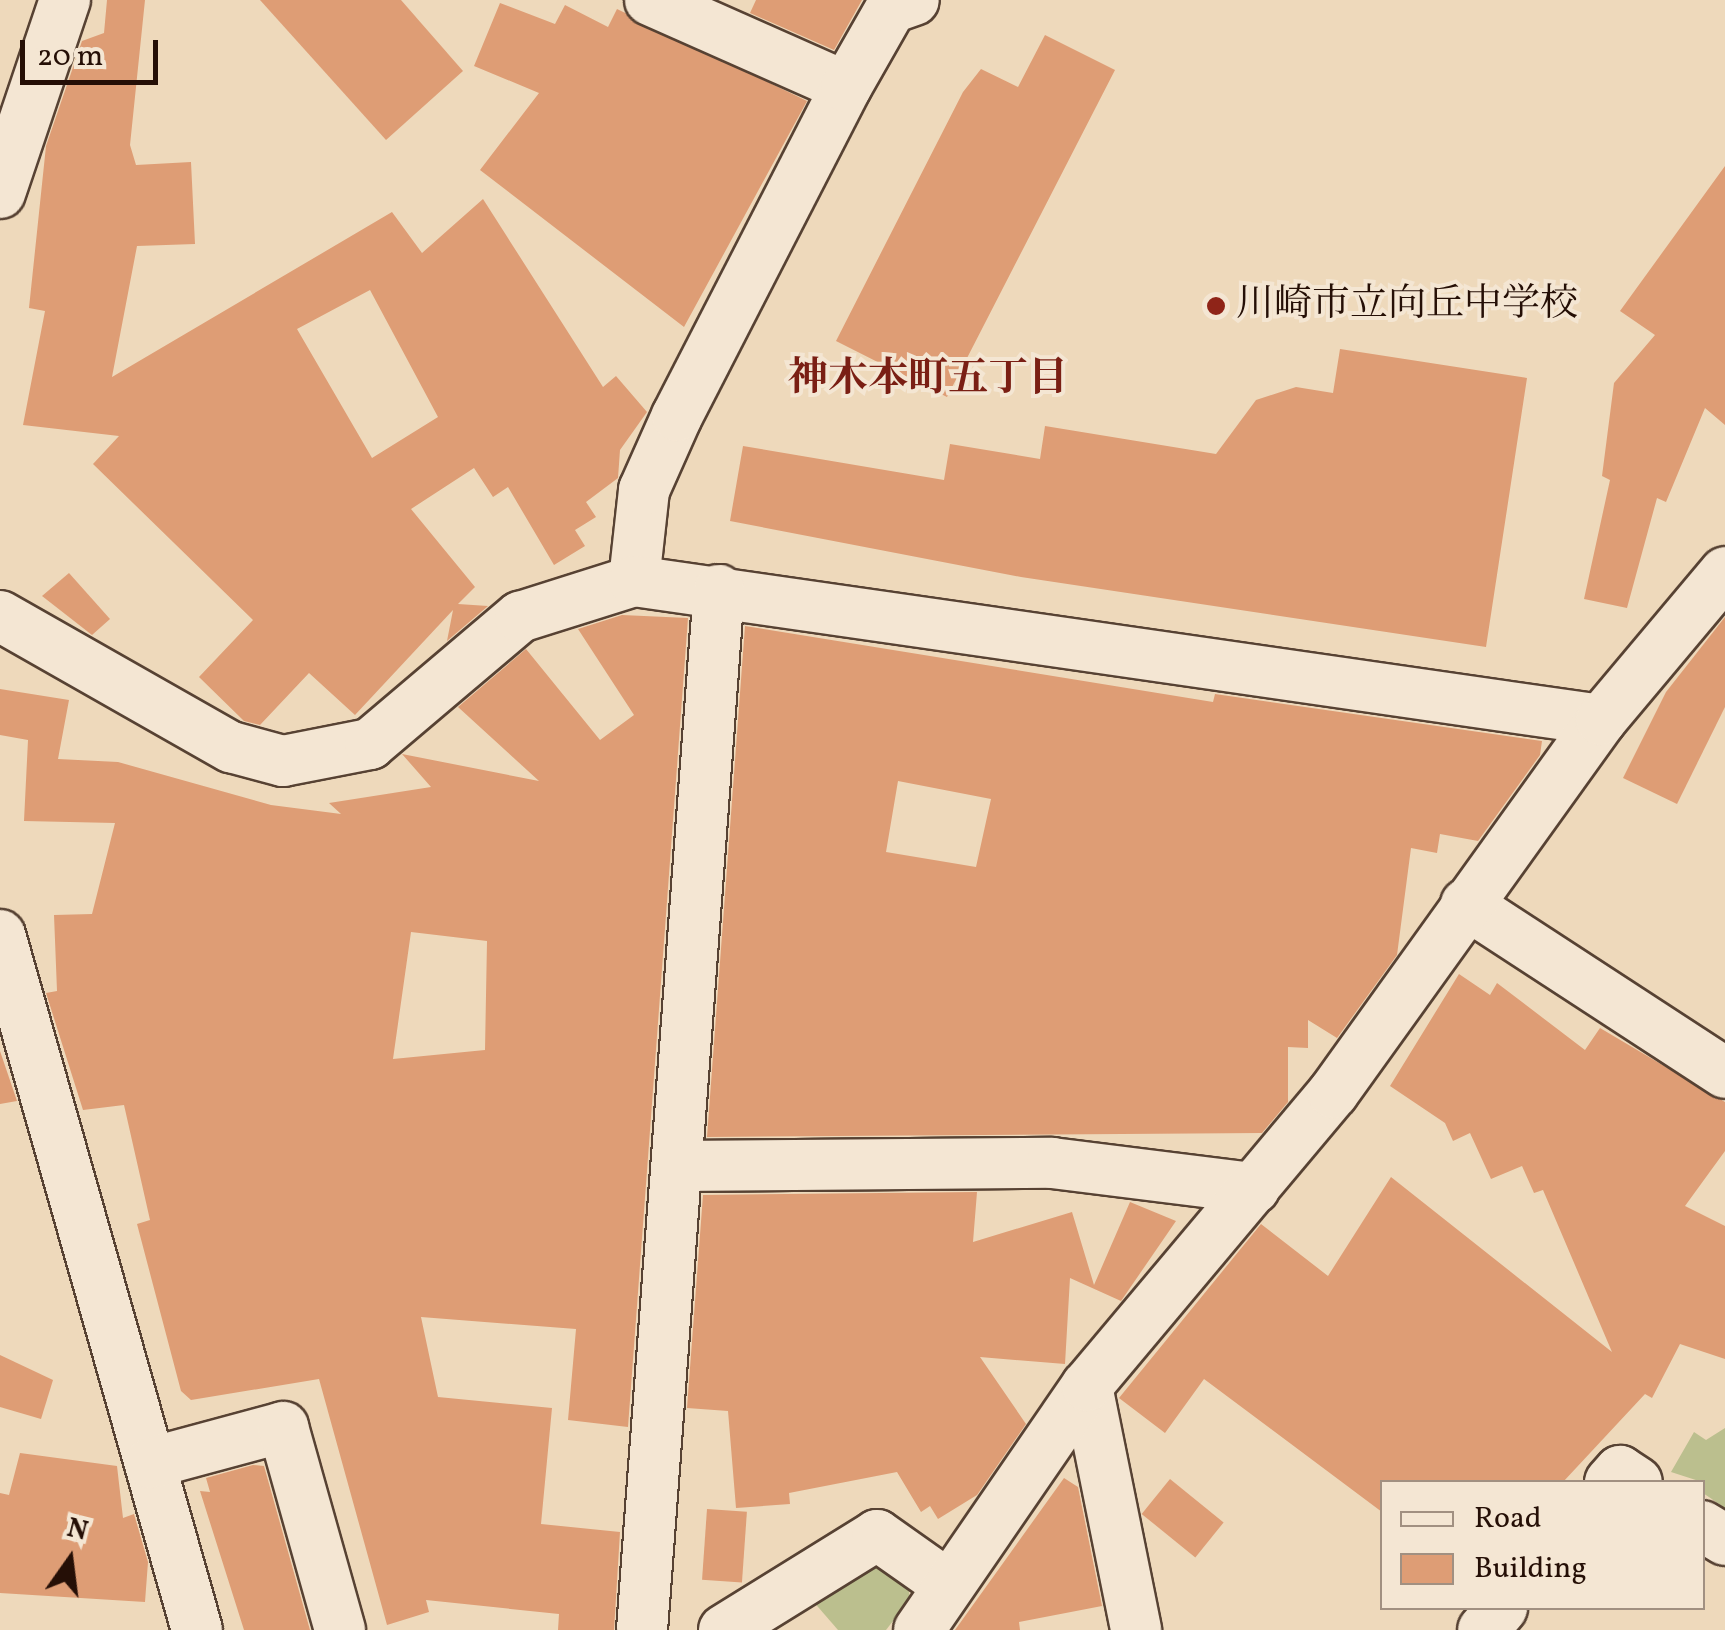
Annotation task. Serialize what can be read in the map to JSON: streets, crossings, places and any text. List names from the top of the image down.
{
  "districts": ["神木本町五丁目"],
  "places": ["川崎市立向丘中学校"],
  "legend": ["Road", "Building"],
  "scale_bar": "20 m",
  "north": "top"
}
